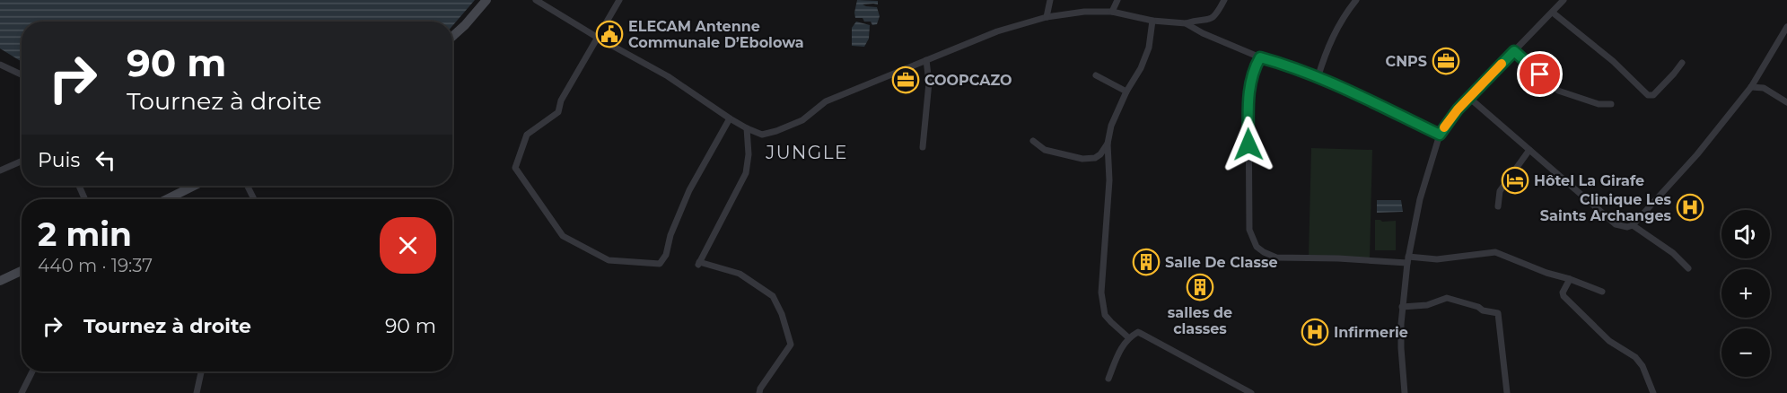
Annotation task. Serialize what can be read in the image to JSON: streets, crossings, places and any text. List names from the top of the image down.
{
  "districts": ["JUNGLE"],
  "places": {
    "public building": ["ELECAM Antenne Communale D’Ebolowa"],
    "office": ["CNPS", "COOPCAZO"],
    "hotel": ["Hôtel La Girafe"],
    "hospital": ["Clinique Les Saints Archanges", "Infirmerie"],
    "building": ["Salle De Classe", "salles de classes"]
  },
  "page": {
    "turn": ["90 m", "Tournez à droite"],
    "then": "Puis",
    "heading": ["2 min", "440 m · 19:37"],
    "map_buttons": ["+", "−"],
    "list": [
      {
        "name": "Tournez à droite",
        "value": "90 m"
      }
    ]
  }
}
